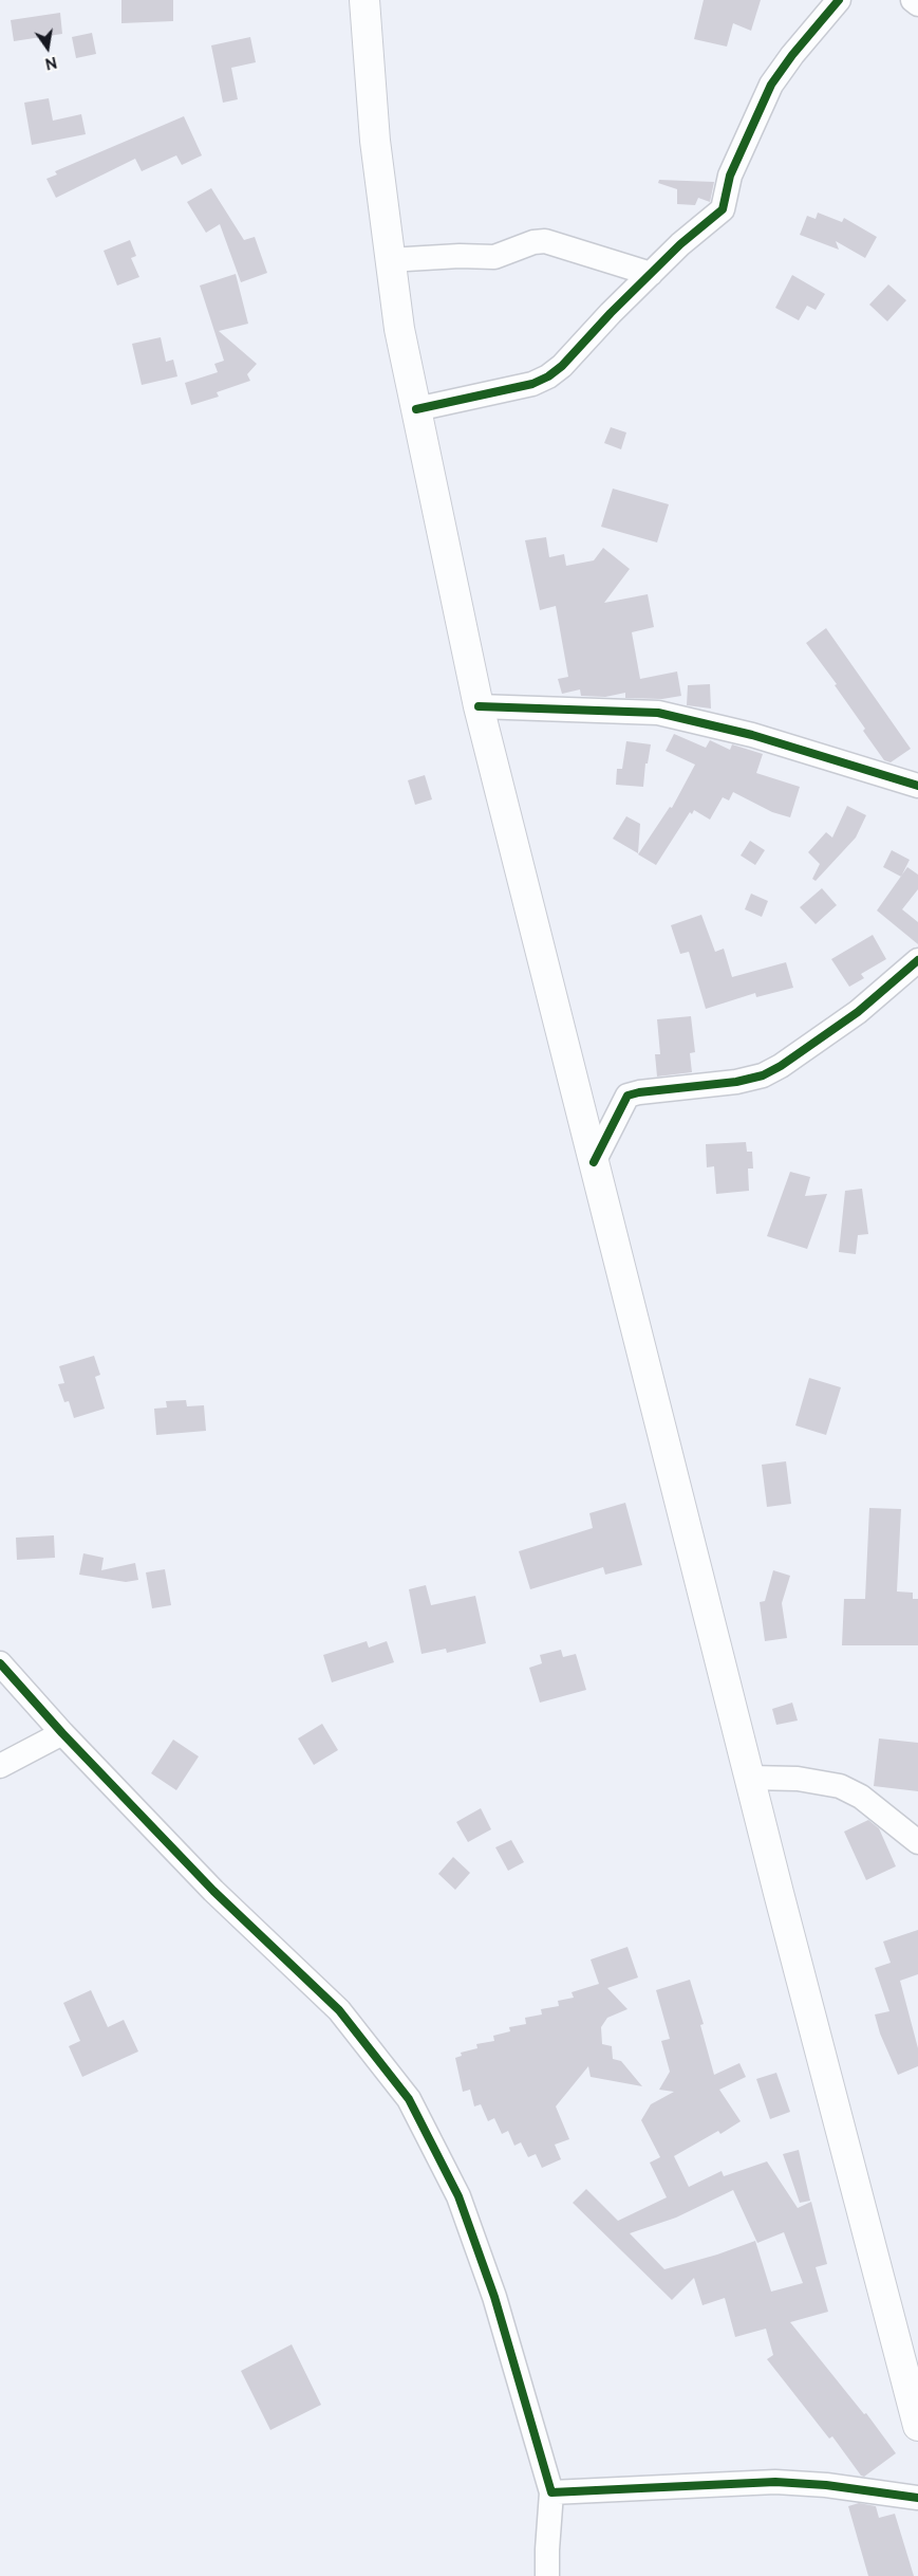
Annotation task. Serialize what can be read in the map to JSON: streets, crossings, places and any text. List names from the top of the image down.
{
  "north": "bottom"
}
